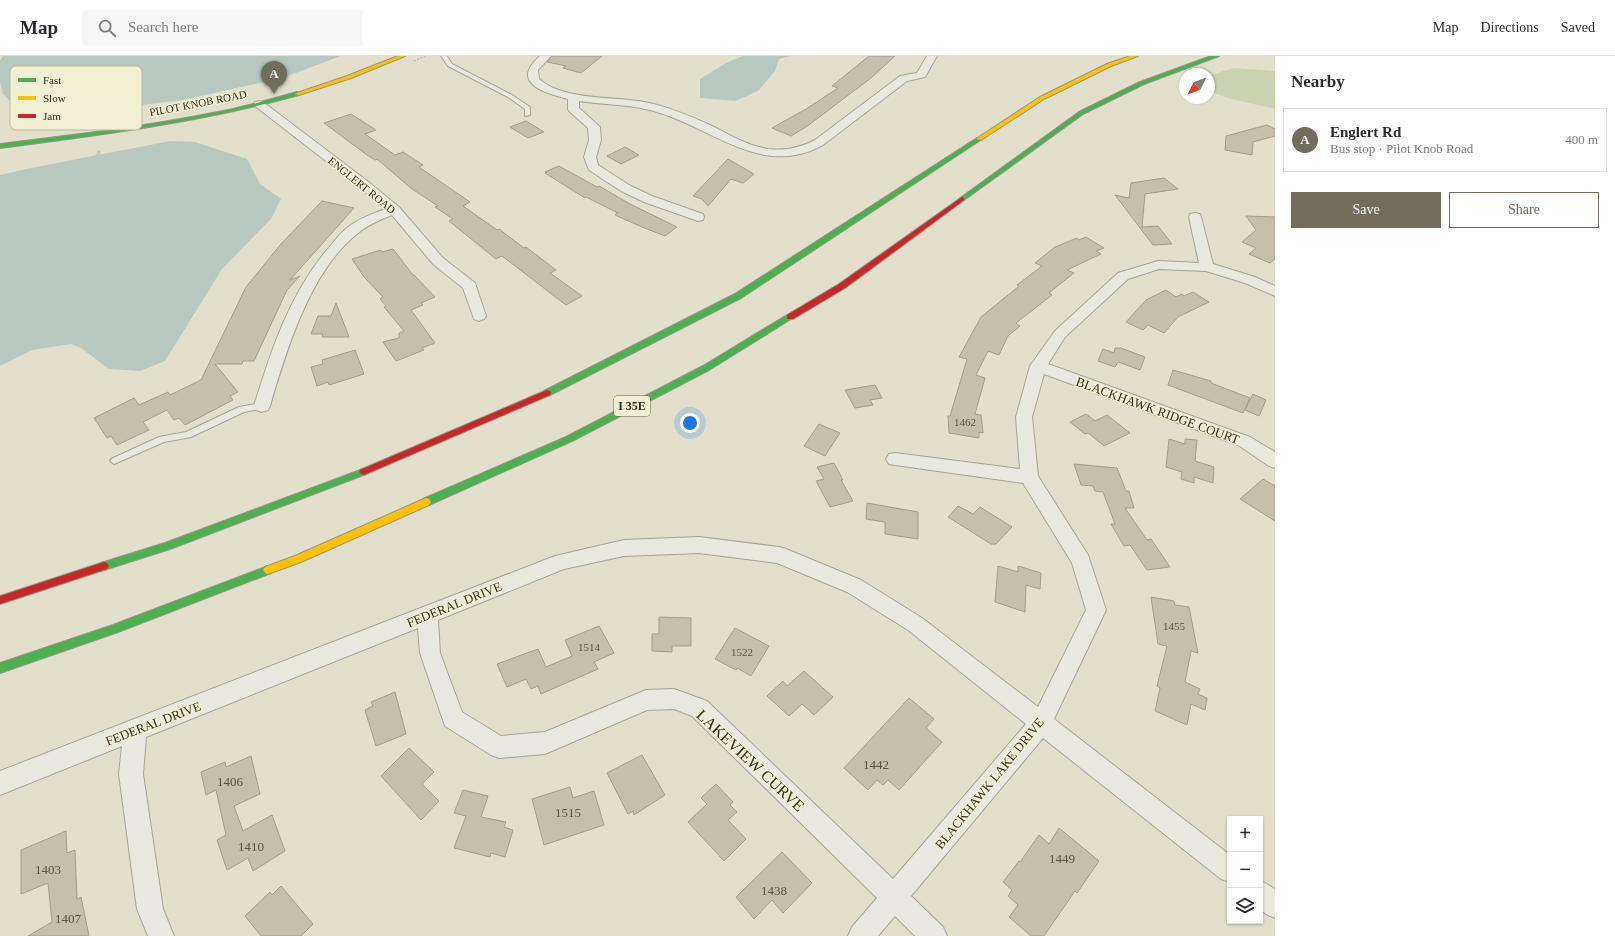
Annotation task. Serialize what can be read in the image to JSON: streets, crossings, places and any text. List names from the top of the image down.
{
  "streets": {
    "main road": ["PILOT KNOB ROAD", "I 35E"],
    "street": [
      "ENGLERT ROAD",
      "BLACKHAWK RIDGE COURT",
      "FEDERAL DRIVE",
      "LAKEVIEW CURVE",
      "BLACKHAWK LAKE DRIVE"
    ]
  },
  "crossings": [
    ["PILOT KNOB ROAD", "ENGLERT ROAD"],
    ["BLACKHAWK RIDGE COURT", "BLACKHAWK LAKE DRIVE"],
    ["FEDERAL DRIVE", "LAKEVIEW CURVE"],
    ["FEDERAL DRIVE", "BLACKHAWK LAKE DRIVE"],
    ["LAKEVIEW CURVE", "BLACKHAWK LAKE DRIVE"]
  ],
  "house_numbers": [
    "1462",
    "1455",
    "1514",
    "1522",
    "1442",
    "1406",
    "1515",
    "1410",
    "1449",
    "1403",
    "1438",
    "1407"
  ],
  "legend": ["Fast", "Slow", "Jam"],
  "north": "bottom left",
  "page": {
    "header": "Map",
    "search": "Search here",
    "nav": ["Map", "Directions", "Saved"],
    "heading": "Nearby",
    "pins": "A",
    "list": [
      {
        "mark": "A",
        "name": "Englert Rd",
        "note": "Bus stop · Pilot Knob Road",
        "value": "400 m"
      }
    ],
    "buttons": ["Save", "Share"],
    "map_buttons": ["+", "−"]
  }
}
